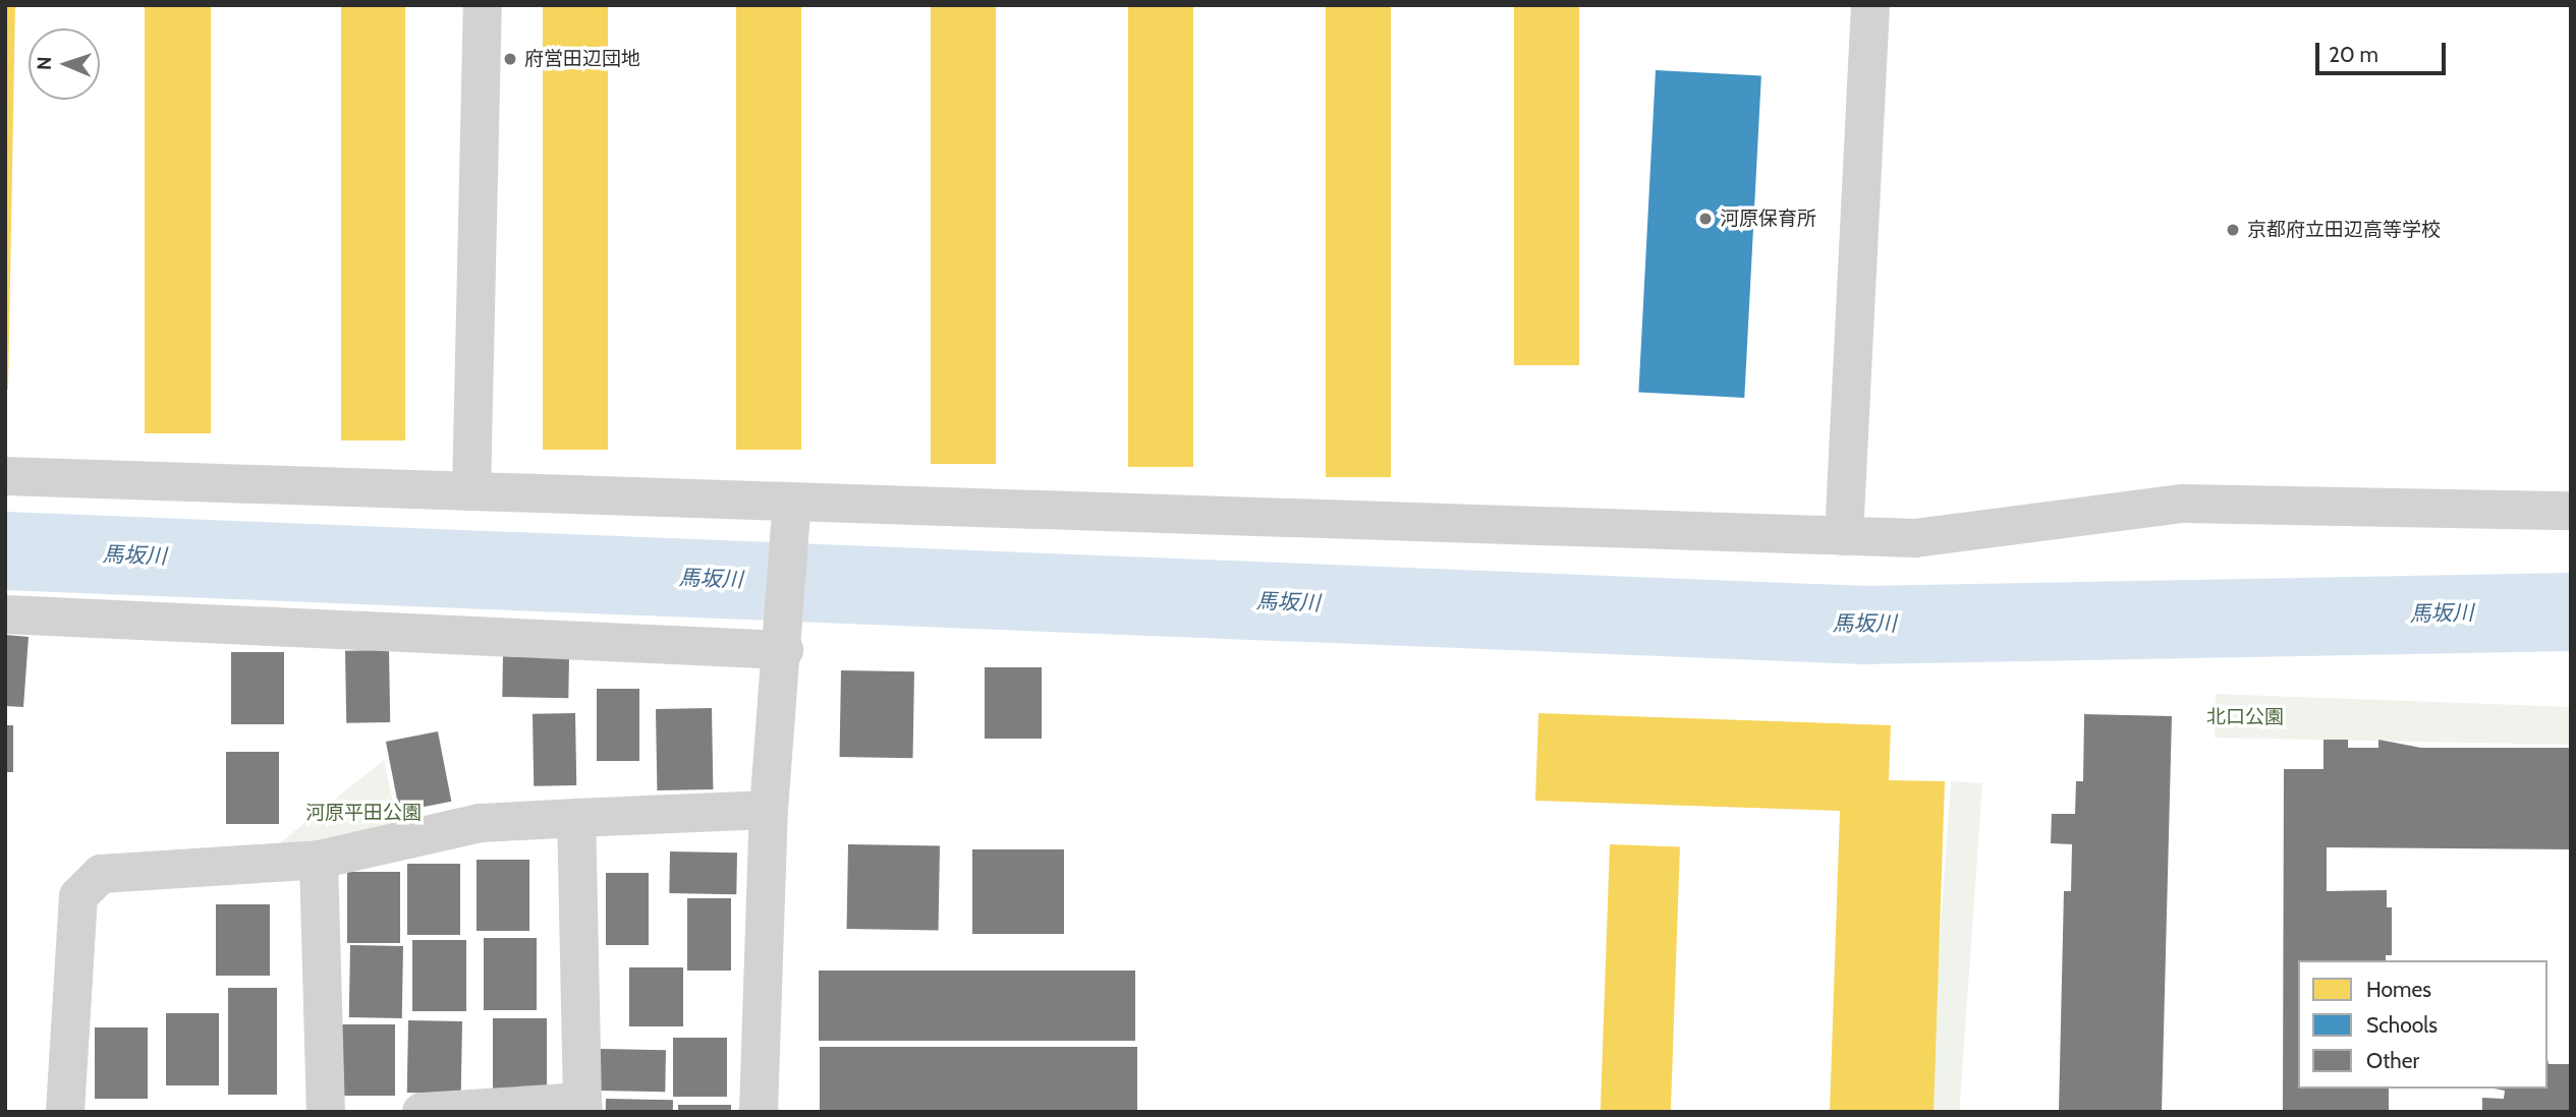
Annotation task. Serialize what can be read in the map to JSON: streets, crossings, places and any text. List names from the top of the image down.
{
  "water": ["馬坂川"],
  "parks": ["北口公園", "河原平田公園"],
  "places": ["府営田辺団地", "河原保育所", "京都府立田辺高等学校"],
  "legend": ["Homes", "Schools", "Other"],
  "scale_bar": "20 m",
  "north": "left"
}
